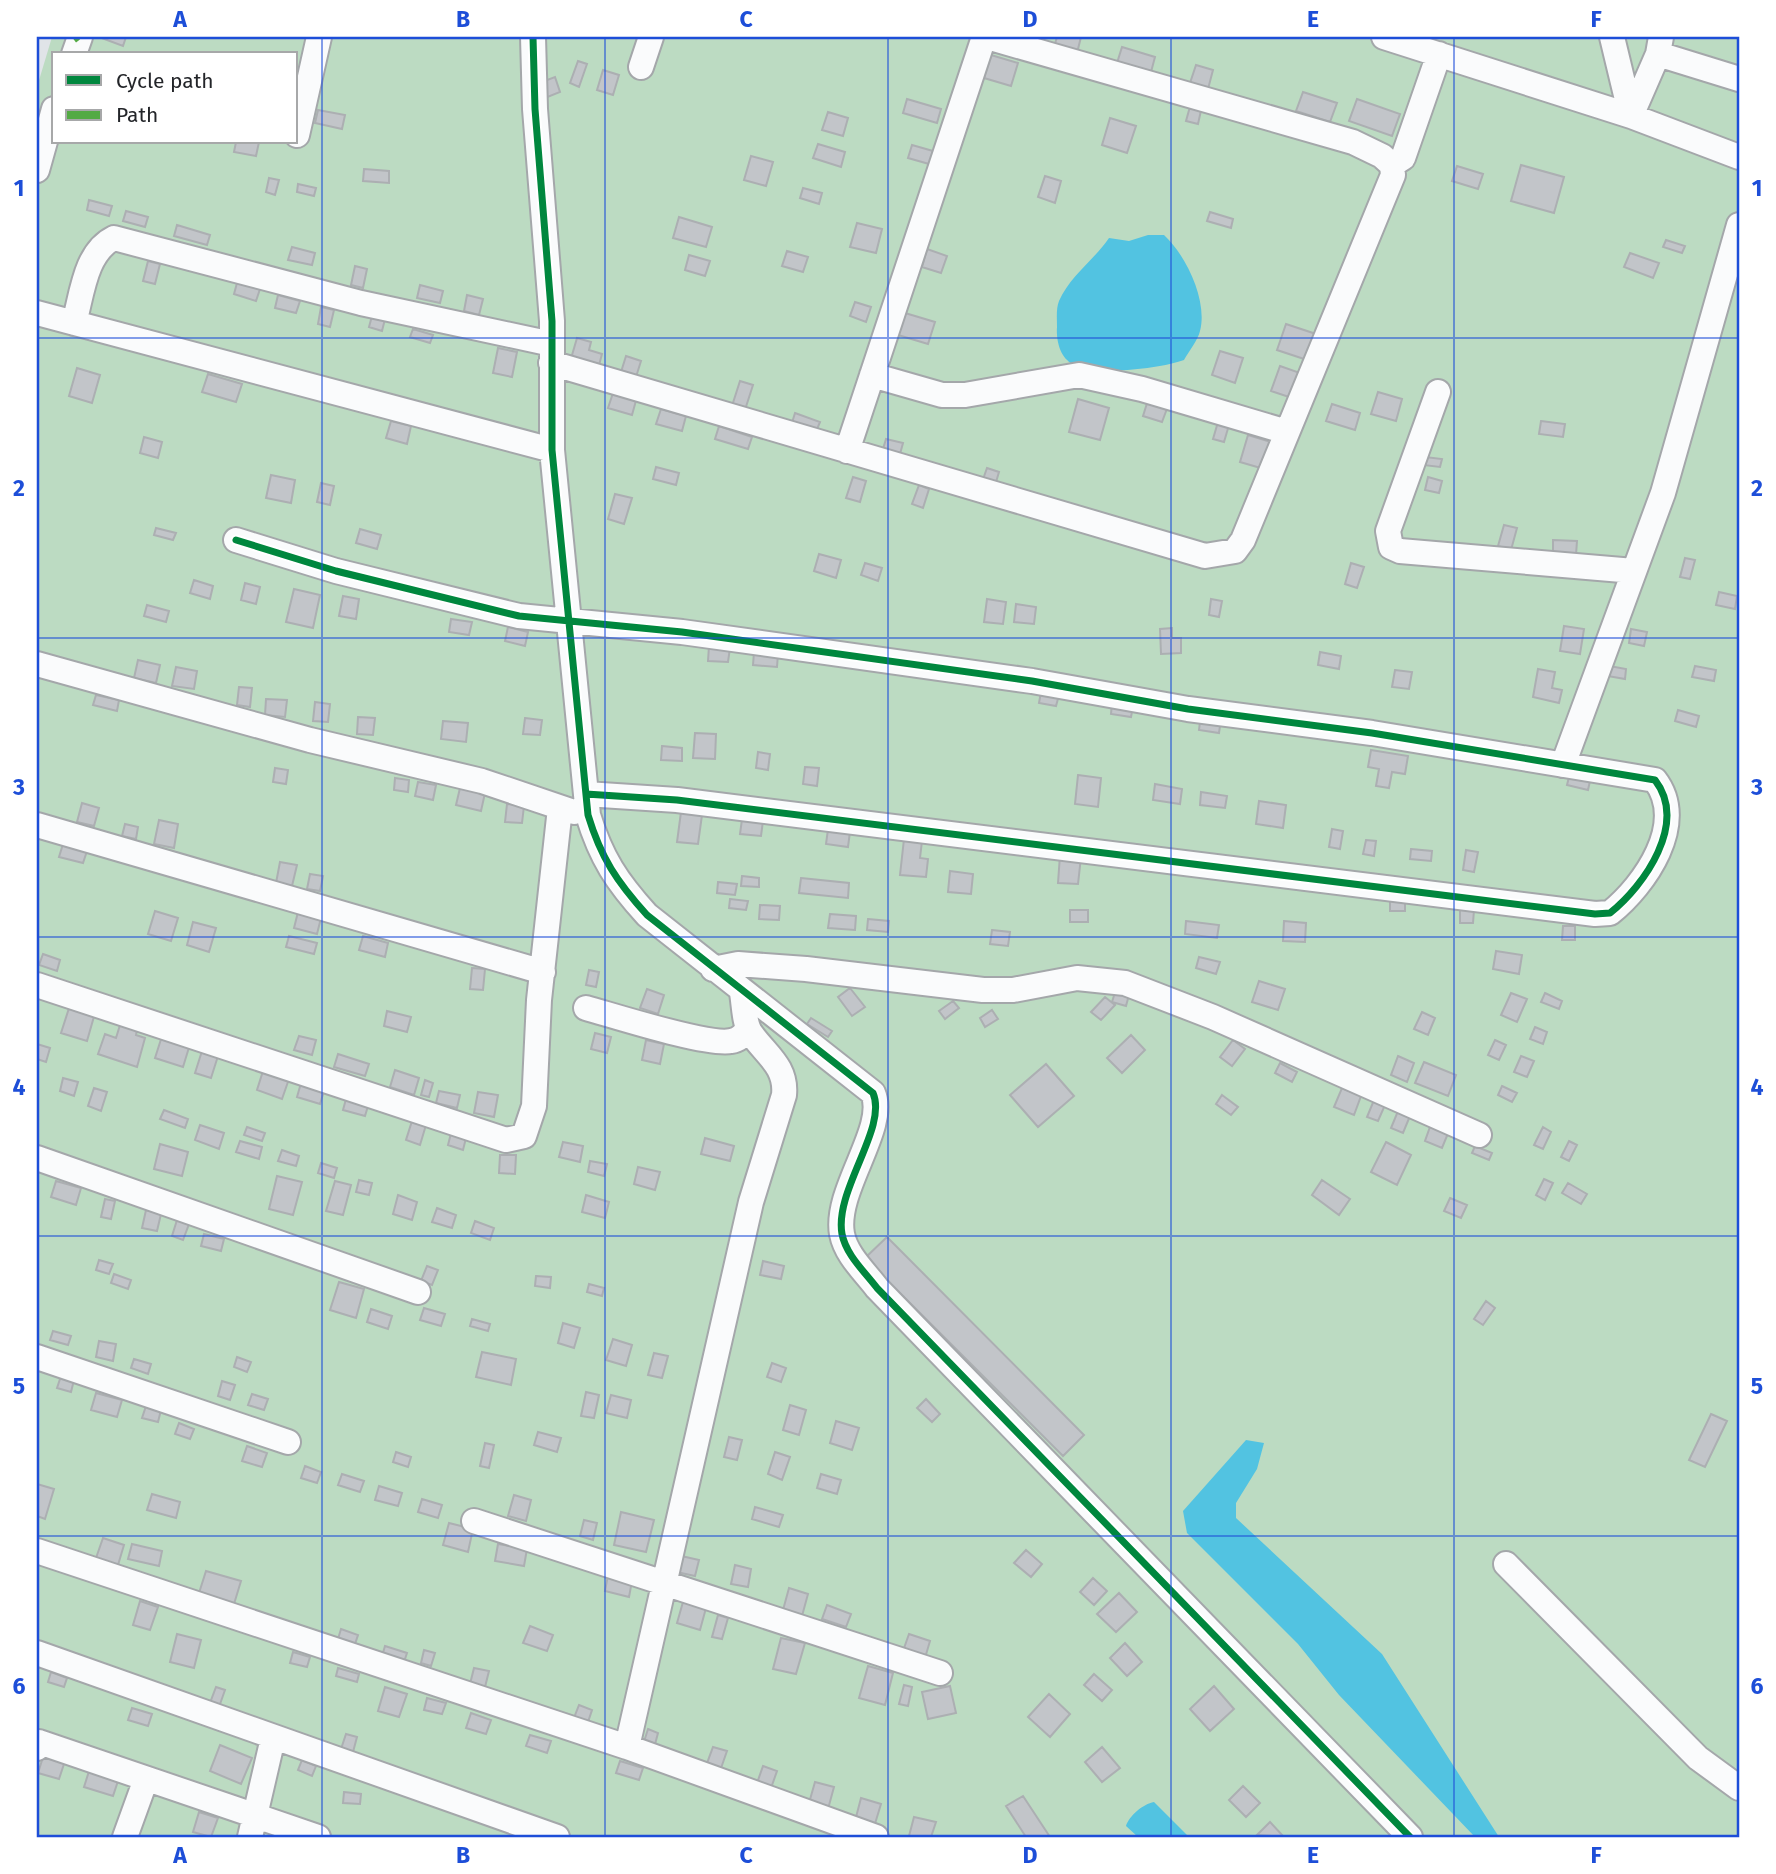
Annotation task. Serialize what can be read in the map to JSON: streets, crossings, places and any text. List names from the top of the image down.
{
  "legend": ["Cycle path", "Path"],
  "grid": {
    "columns": [
      "A",
      "B",
      "C",
      "D",
      "E",
      "F"
    ],
    "rows": [
      "1",
      "2",
      "3",
      "4",
      "5",
      "6"
    ]
  }
}
